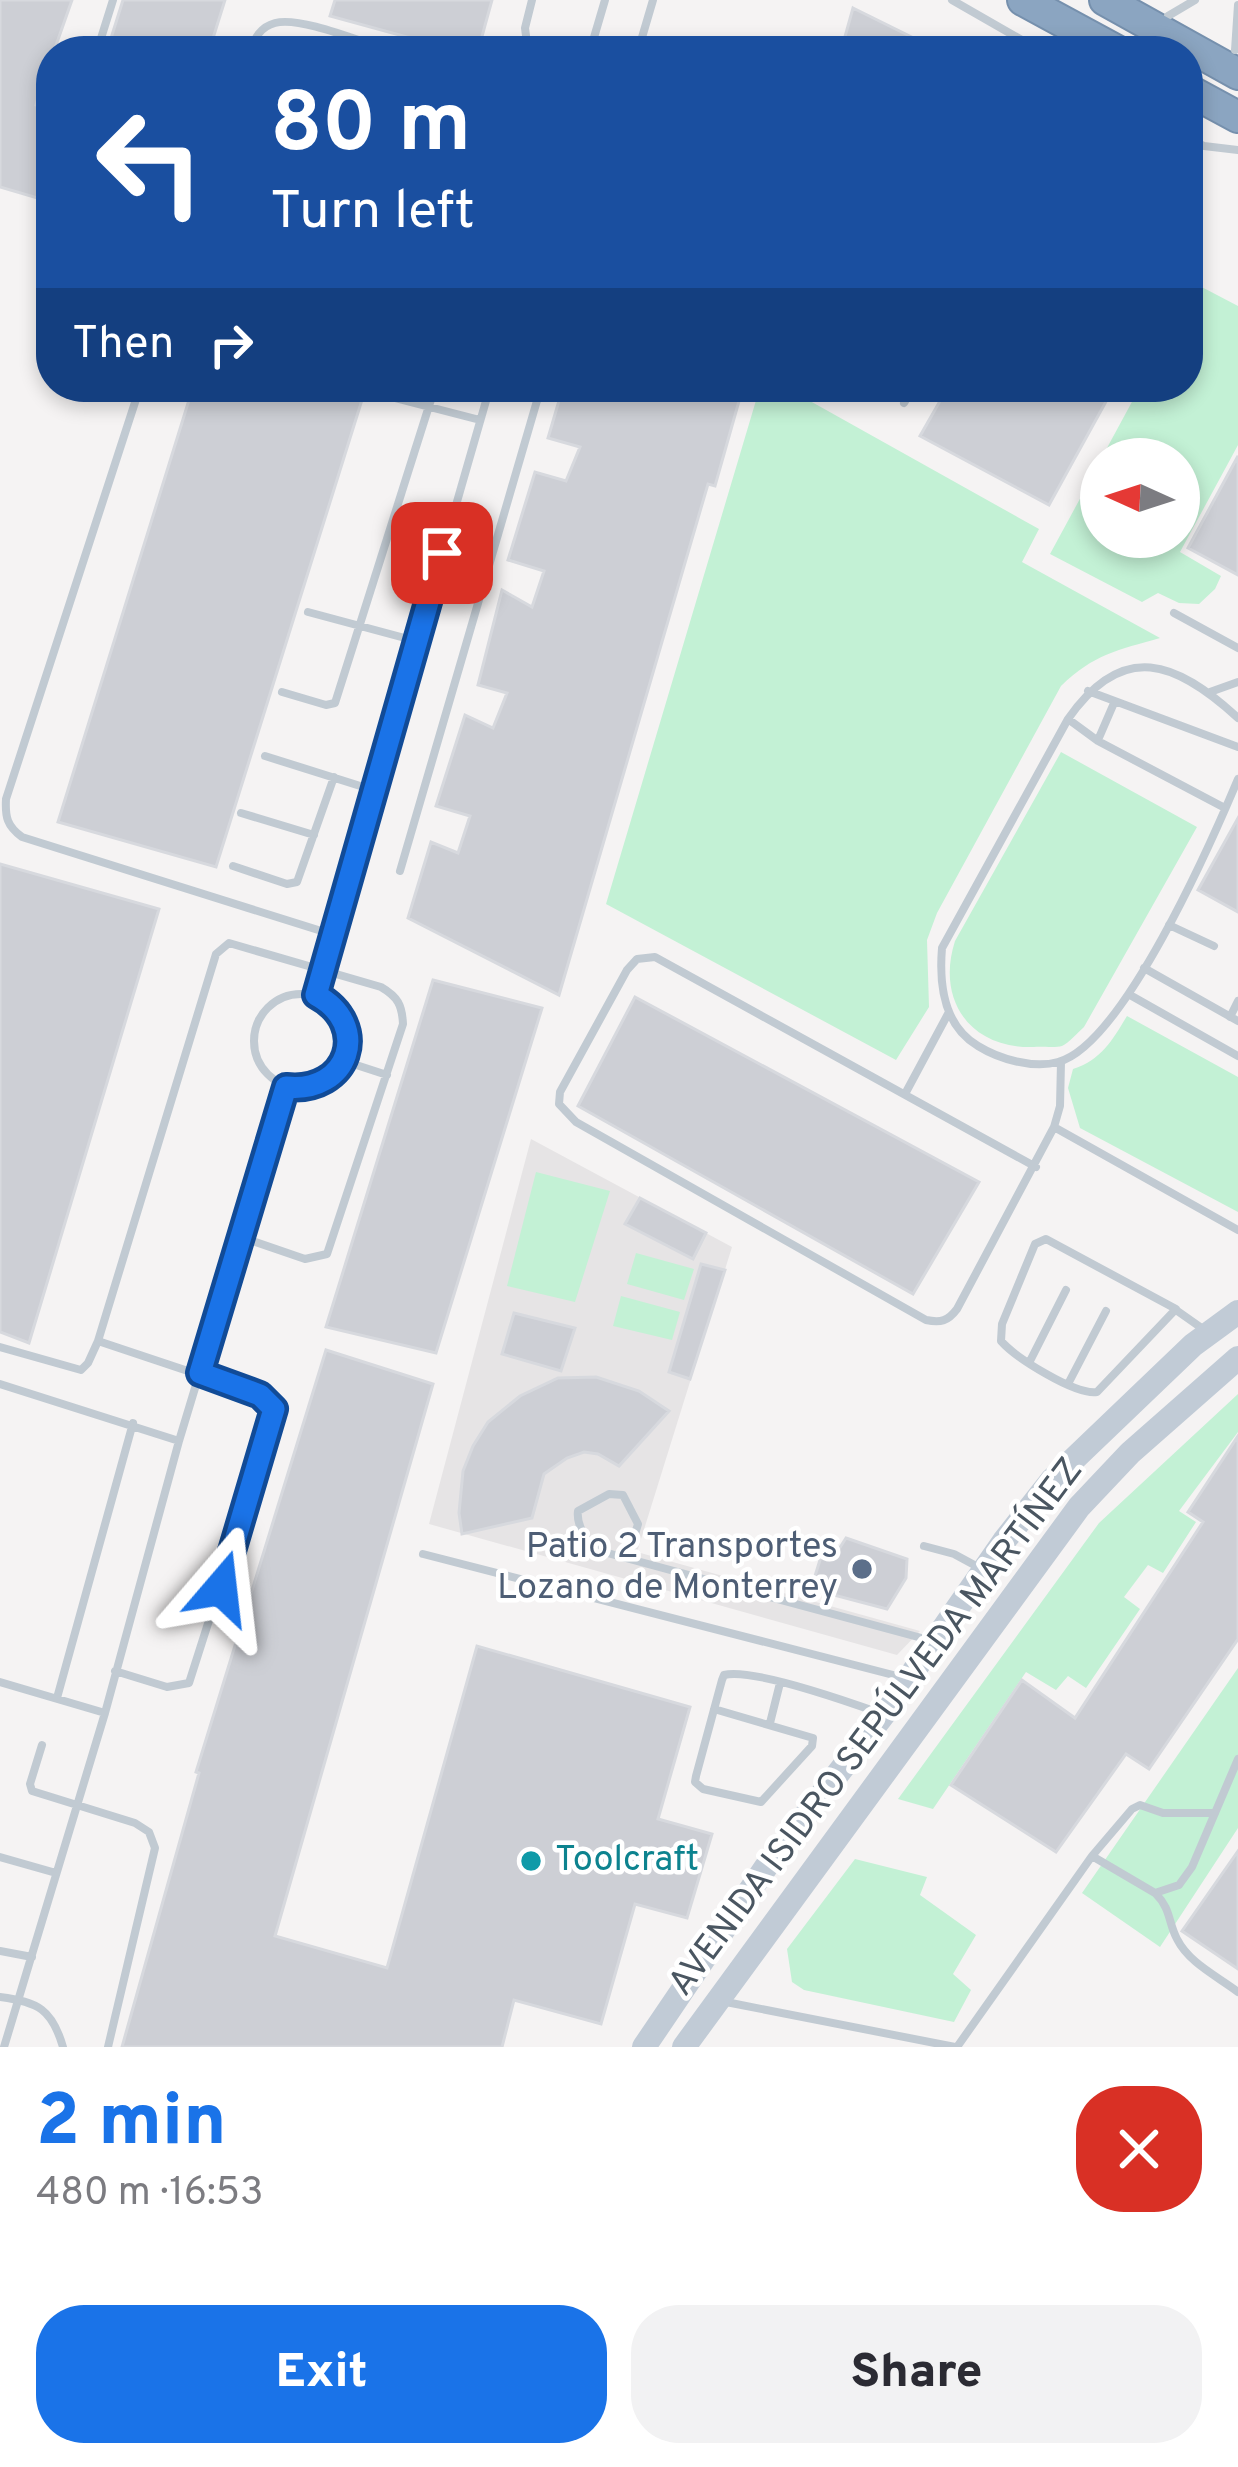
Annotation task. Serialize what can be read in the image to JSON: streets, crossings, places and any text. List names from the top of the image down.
{
  "streets": {
    "main road": ["AVENIDA ISIDRO SEPÚLVEDA MARTÍNEZ"]
  },
  "places": ["Patio 2 Transportes Lozano de Monterrey", "Toolcraft"],
  "north": "left",
  "page": {
    "turn": ["80 m", "Turn left"],
    "then": "Then",
    "heading": ["2 min", "480 m · 16:53"],
    "buttons": ["Exit", "Share"]
  }
}
